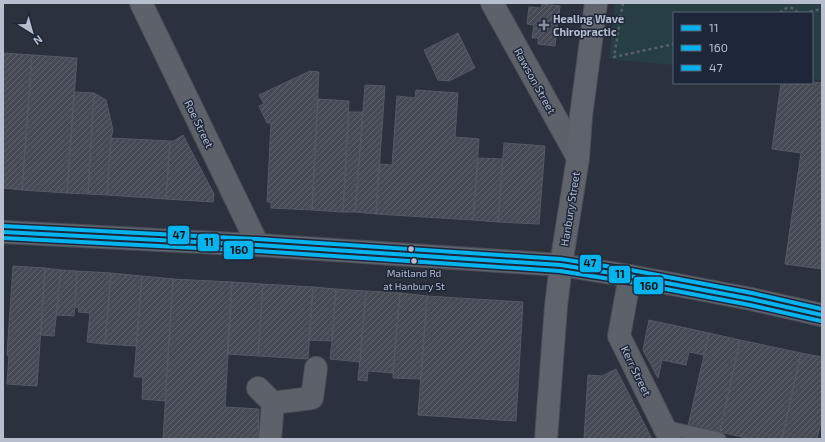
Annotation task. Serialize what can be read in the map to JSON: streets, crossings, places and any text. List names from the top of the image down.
{
  "streets": {
    "main road": ["Hanbury Street"],
    "street": ["Rawson Street", "Roe Street", "Kerr Street"]
  },
  "crossings": [
    ["Rawson Street", "Hanbury Street"]
  ],
  "places": {
    "health": ["Healing Wave Chiropractic"],
    "other": ["Maitland Rd at Hanbury St"]
  },
  "lines": ["transit line 47", "transit line 11", "transit line 160"],
  "legend": ["11", "160", "47"],
  "north": "bottom right"
}
